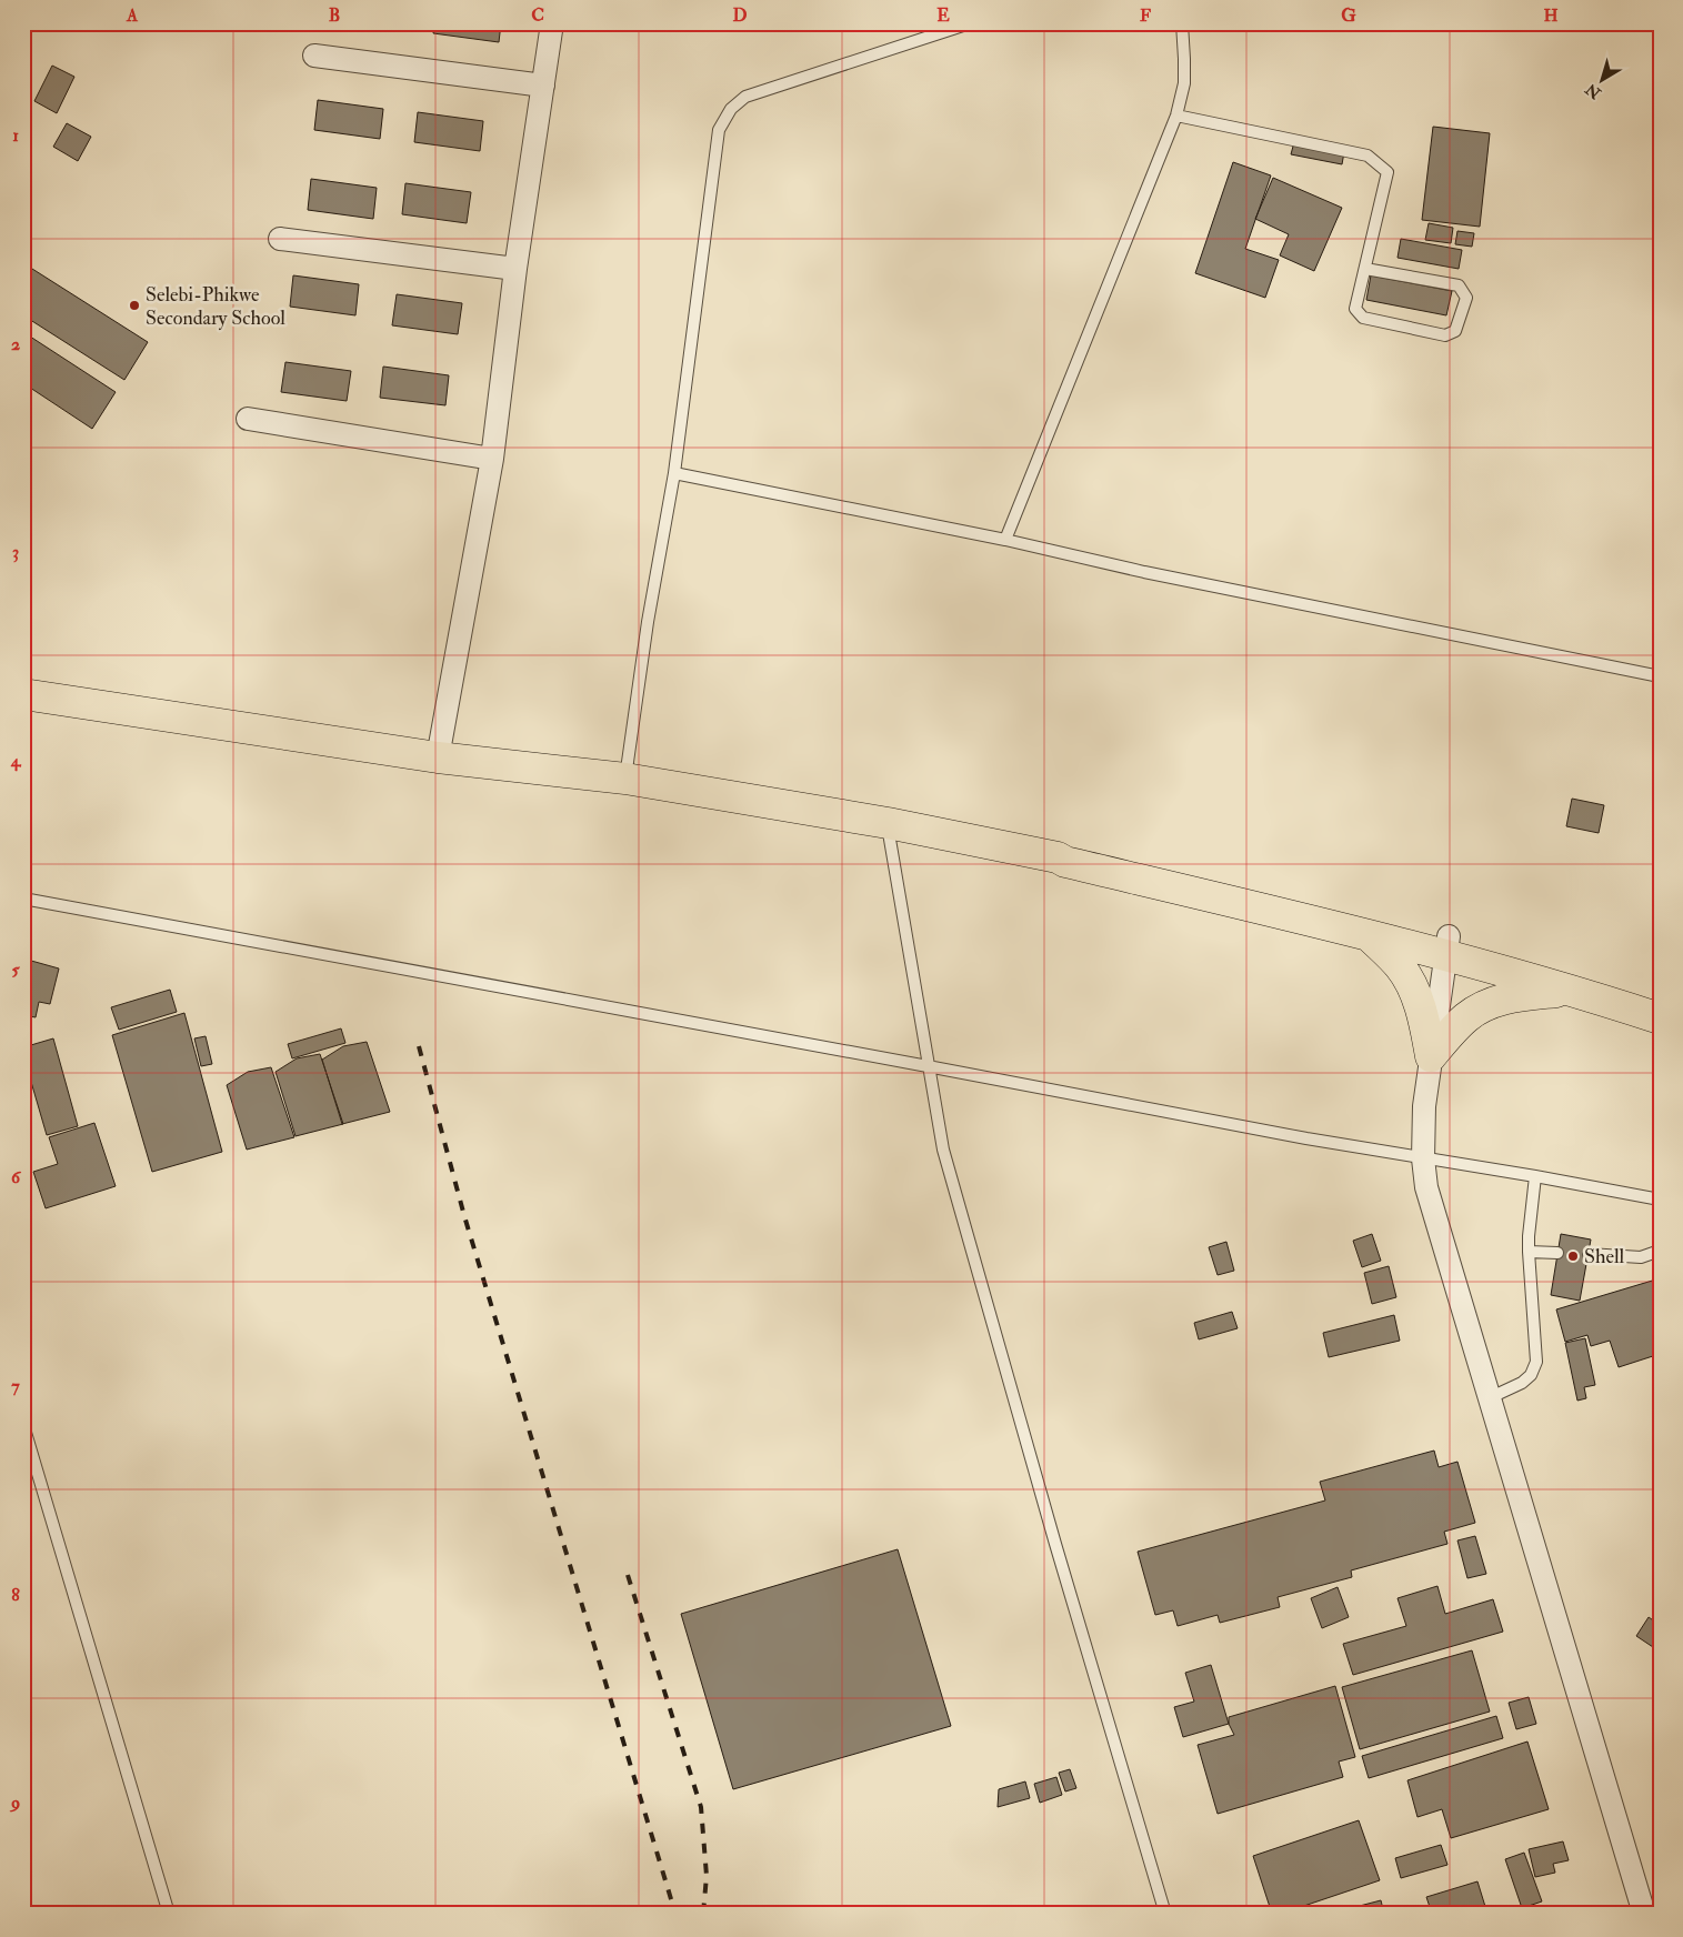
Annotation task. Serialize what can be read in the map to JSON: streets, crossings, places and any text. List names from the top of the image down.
{
  "places": ["Selebi-Phikwe Secondary School", "Shell"],
  "north": "bottom left",
  "grid": {
    "columns": [
      "A",
      "B",
      "C",
      "D",
      "E",
      "F",
      "G",
      "H"
    ],
    "rows": [
      "1",
      "2",
      "3",
      "4",
      "5",
      "6",
      "7",
      "8",
      "9"
    ]
  }
}
